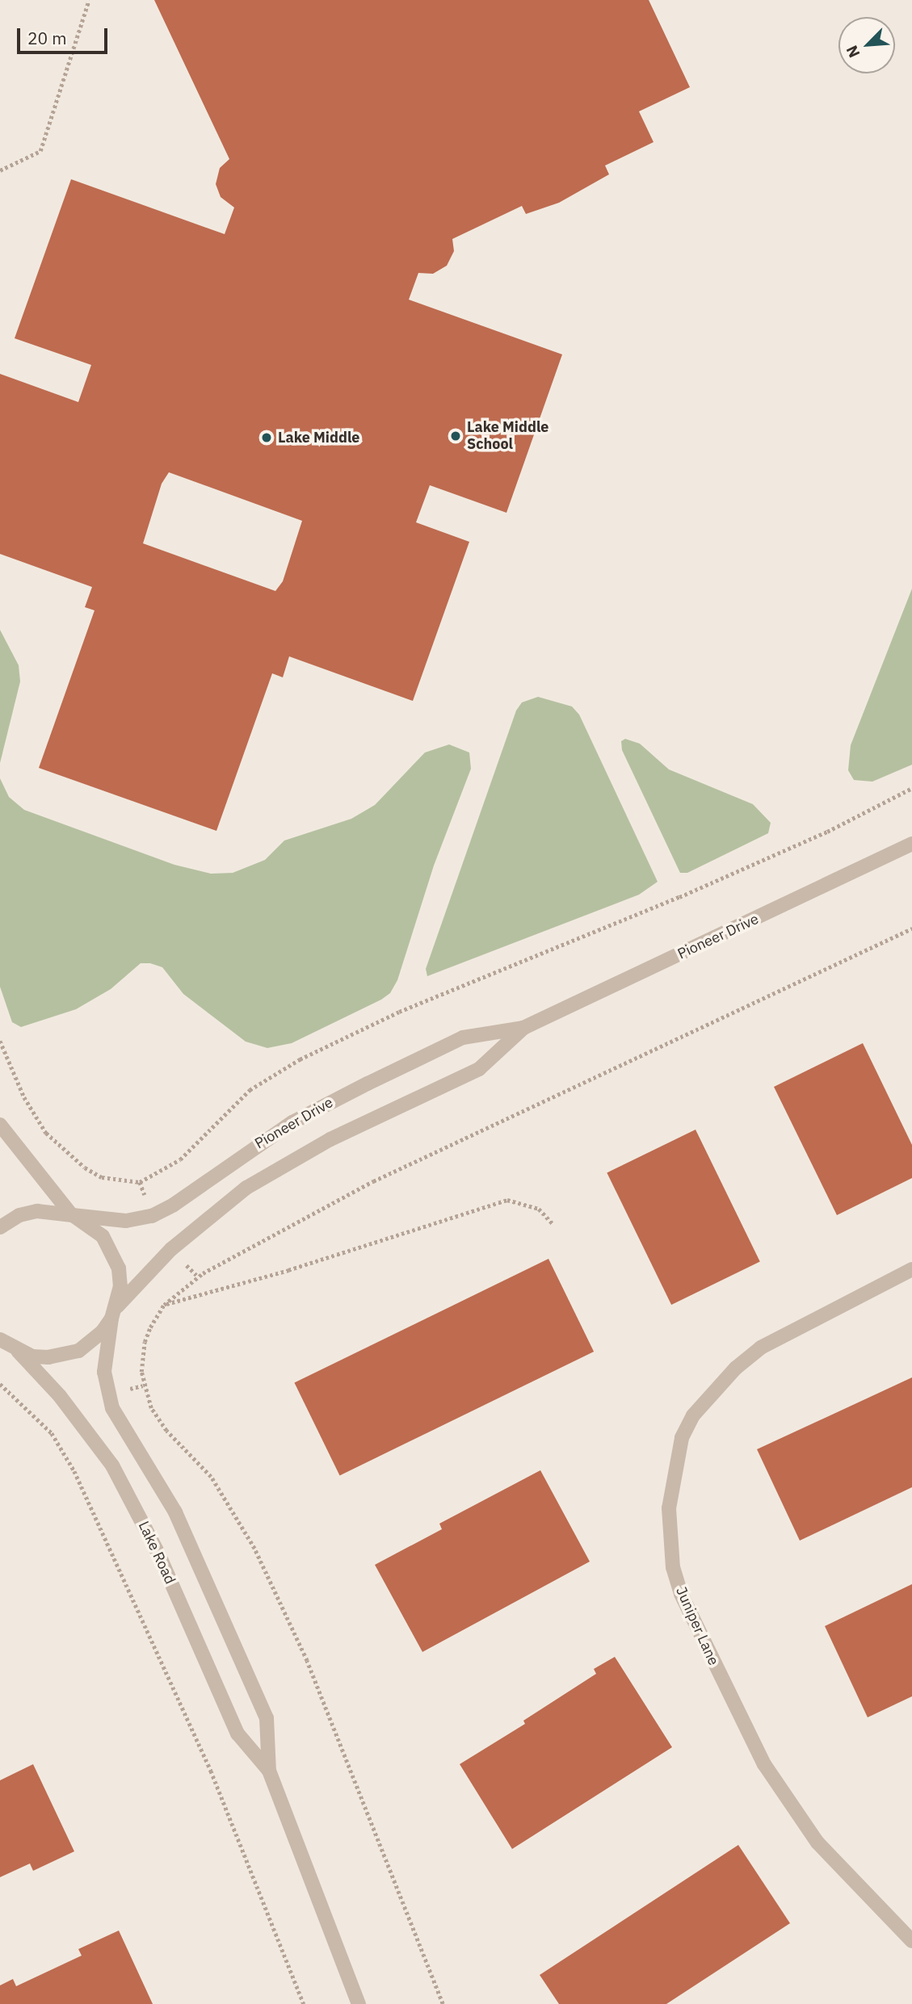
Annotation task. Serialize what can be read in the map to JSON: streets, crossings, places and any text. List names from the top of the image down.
{
  "streets": {
    "street": ["Pioneer Drive", "Lake Road", "Juniper Lane"]
  },
  "crossings": [
    ["Pioneer Drive", "Lake Road"]
  ],
  "places": ["Lake Middle School", "Lake Middle"],
  "scale_bar": "20 m",
  "north": "bottom left"
}
